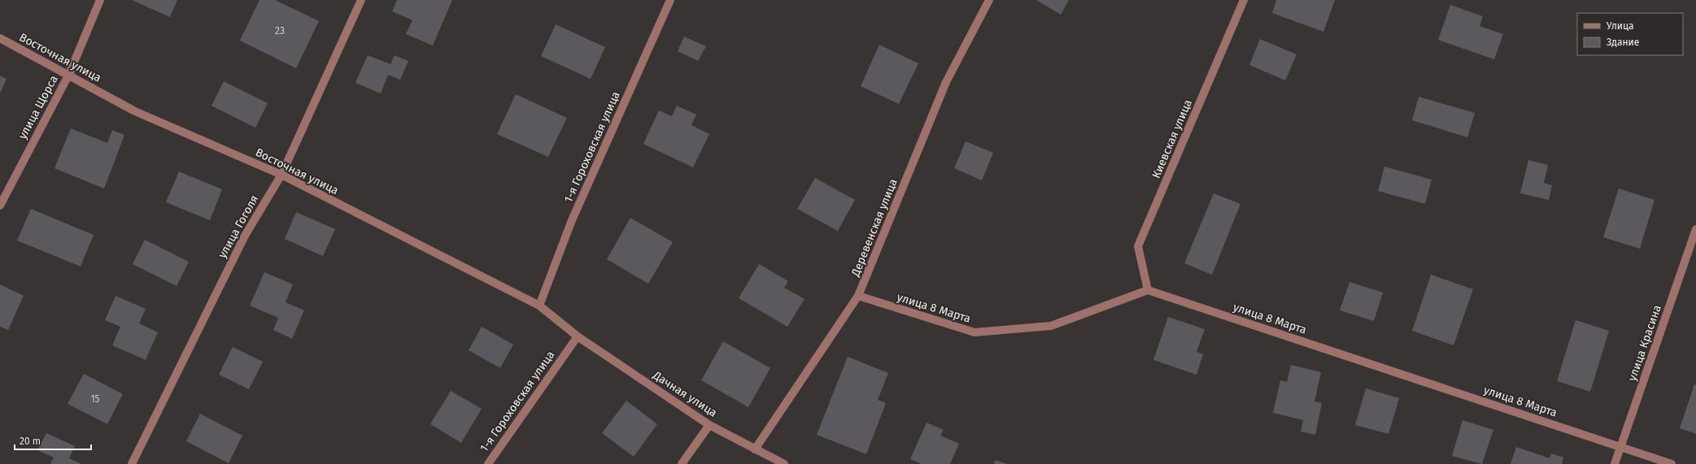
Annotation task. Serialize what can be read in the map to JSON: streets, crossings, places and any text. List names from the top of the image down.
{
  "streets": {
    "street": [
      "Восточная улица",
      "улица Щорса",
      "Киевская улица",
      "1-я Гороховская улица",
      "улица Гоголя",
      "Деревенская улица",
      "улица 8 Марта",
      "улица Красина",
      "Дачная улица"
    ]
  },
  "crossings": [
    ["Восточная улица", "улица Щорса"],
    ["Восточная улица", "1-я Гороховская улица"],
    ["Восточная улица", "улица Гоголя"],
    ["Восточная улица", "Дачная улица"],
    ["Киевская улица", "улица 8 Марта"],
    ["1-я Гороховская улица", "Дачная улица"],
    ["Деревенская улица", "улица 8 Марта"],
    ["Деревенская улица", "Дачная улица"],
    ["улица 8 Марта", "улица Красина"]
  ],
  "house_numbers": ["23", "15"],
  "legend": ["Улица", "Здание"],
  "scale_bar": "20 m"
}
